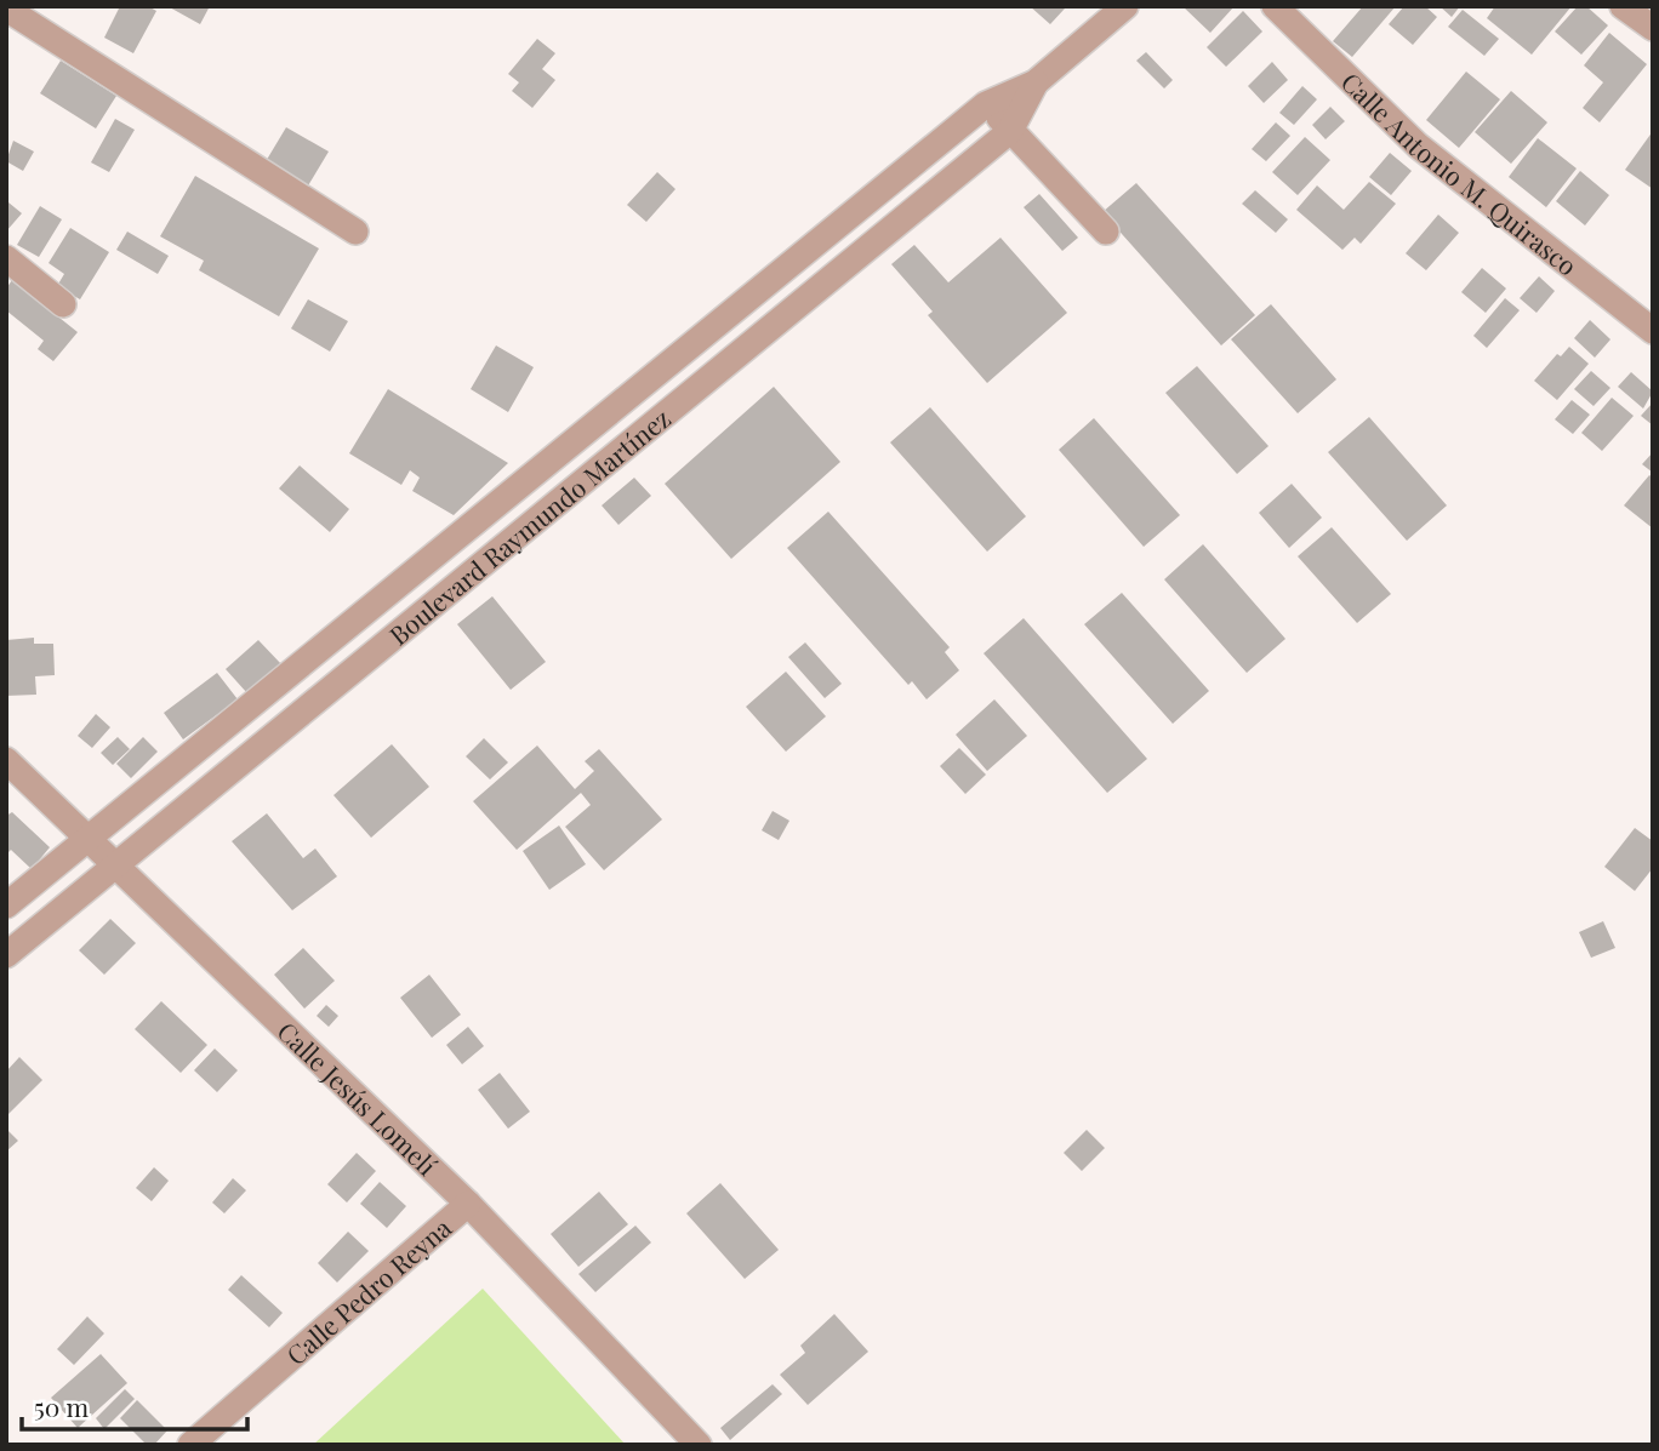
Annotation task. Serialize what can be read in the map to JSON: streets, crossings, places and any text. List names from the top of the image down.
{
  "streets": {
    "street": [
      "Calle Antonio M. Quirasco",
      "Boulevard Raymundo Martínez",
      "Calle Jesús Lomelí",
      "Calle Pedro Reyna"
    ]
  },
  "crossings": [
    ["Boulevard Raymundo Martínez", "Calle Jesús Lomelí"],
    ["Calle Jesús Lomelí", "Calle Pedro Reyna"]
  ],
  "scale_bar": "50 m"
}
